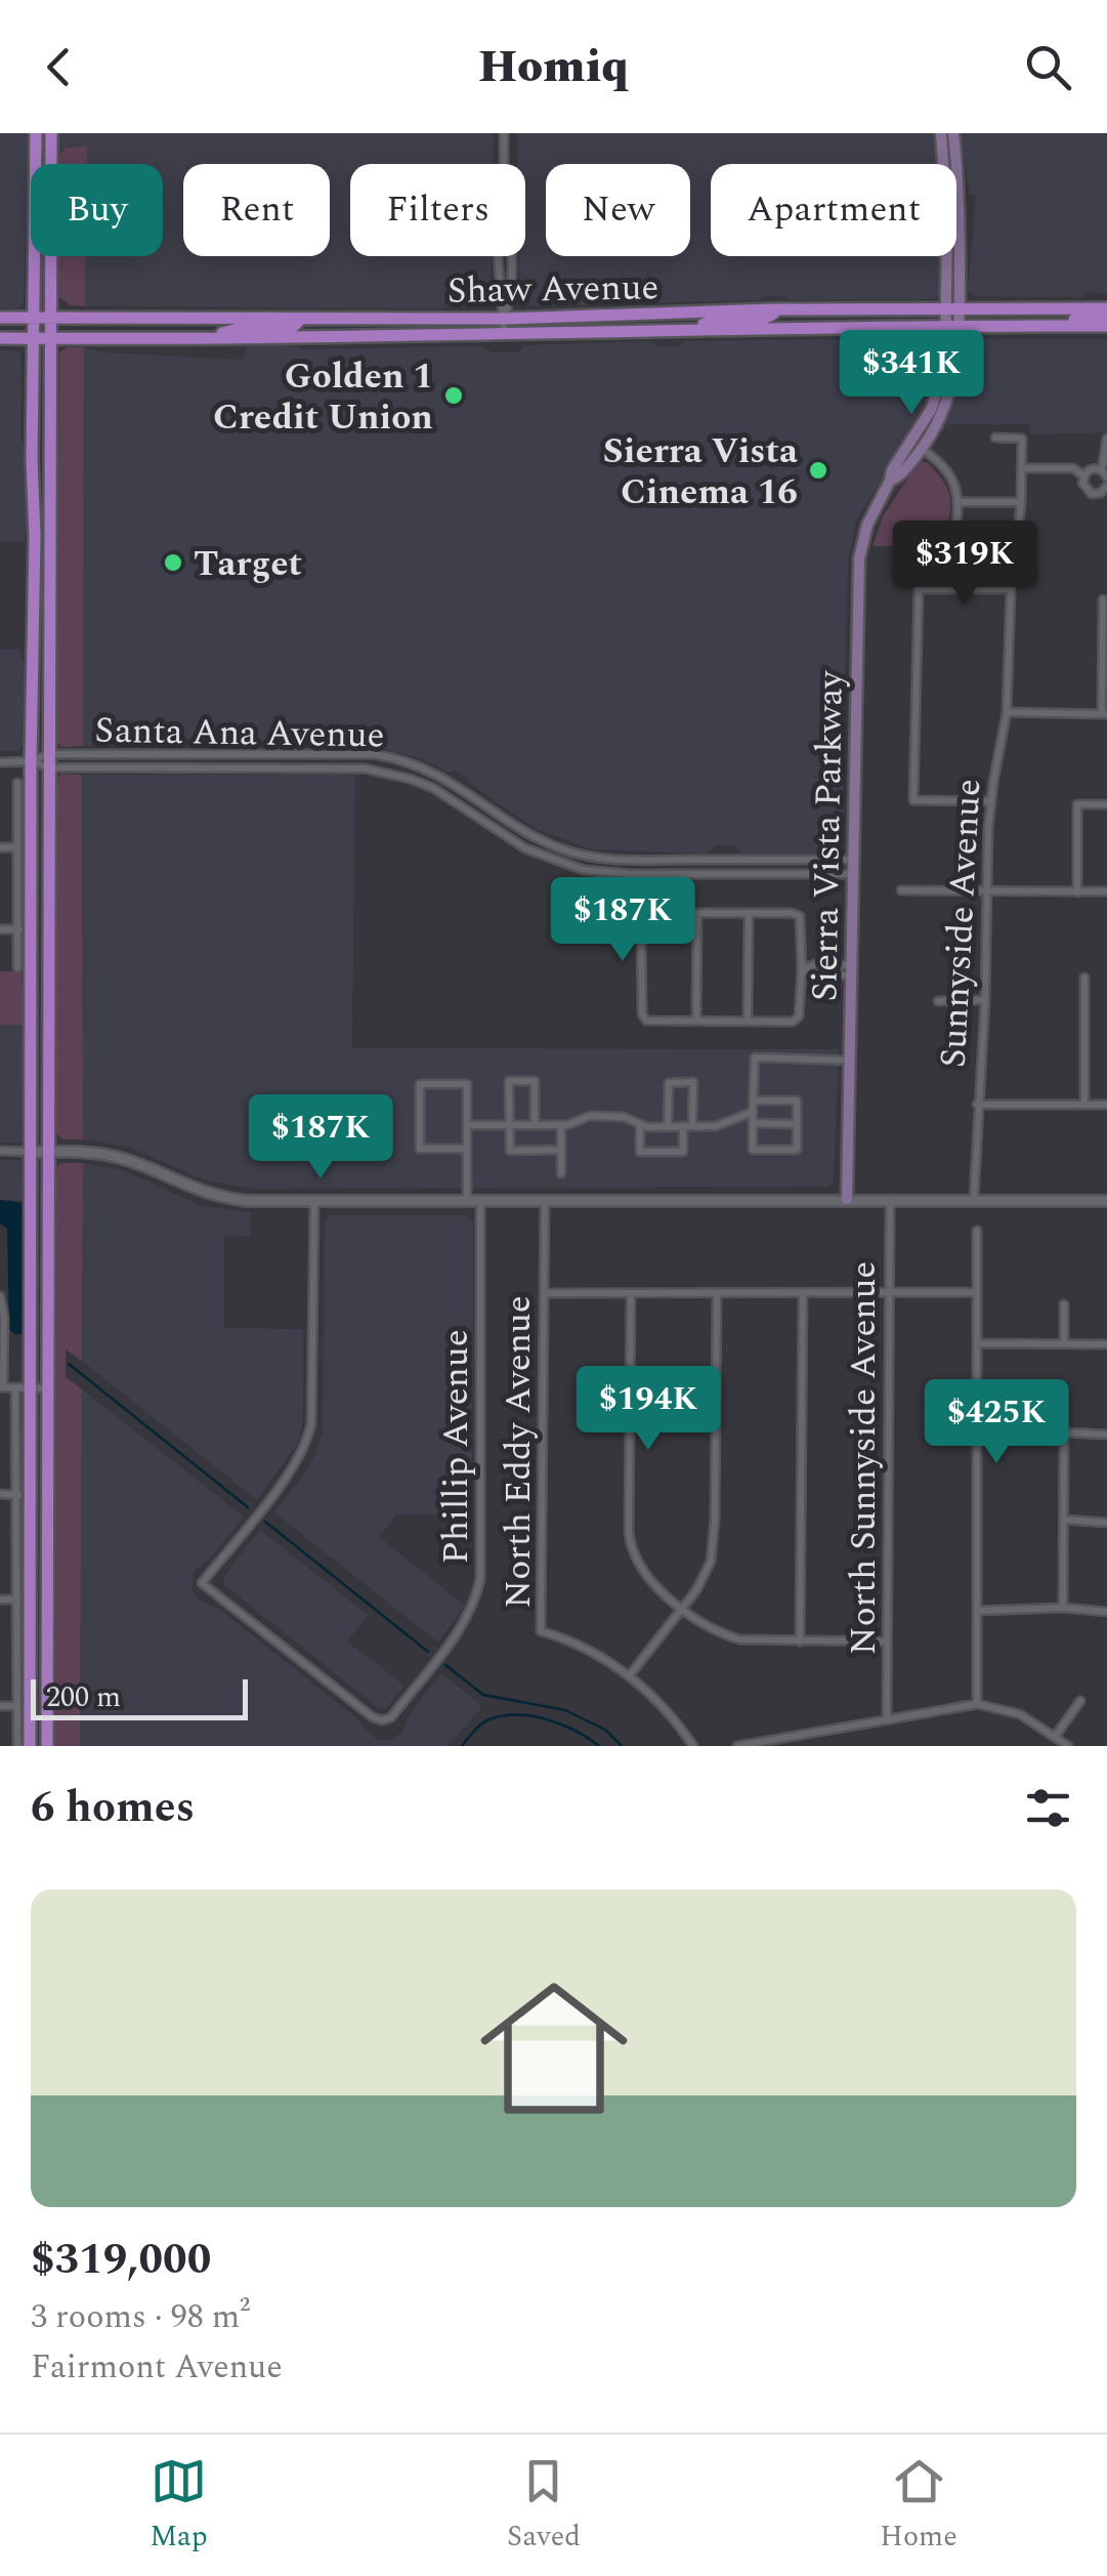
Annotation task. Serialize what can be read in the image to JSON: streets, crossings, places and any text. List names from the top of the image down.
{
  "streets": {
    "main road": ["Shaw Avenue", "Sierra Vista Parkway"],
    "street": [
      "Santa Ana Avenue",
      "Sunnyside Avenue",
      "Phillip Avenue",
      "North Eddy Avenue",
      "North Sunnyside Avenue"
    ]
  },
  "crossings": [
    ["Shaw Avenue", "Sierra Vista Parkway"],
    ["Santa Ana Avenue", "Sierra Vista Parkway"]
  ],
  "places": ["Golden 1 Credit Union", "Sierra Vista Cinema 16", "Target"],
  "scale_bar": "200 m",
  "page": {
    "header": "Homiq",
    "chip": [
      "Buy",
      "Rent",
      "Filters",
      "New",
      "Apartment"
    ],
    "price": [
      "$341K",
      "$319K",
      "$187K",
      "$187K",
      "$194K",
      "$425K"
    ],
    "scale": "200 m",
    "heading": "6 homes",
    "list": [
      {
        "name": "$319,000",
        "note": "3 rooms · 98 m² · Fairmont Avenue"
      }
    ],
    "tabs": ["Map", "Saved", "Home"]
  }
}
